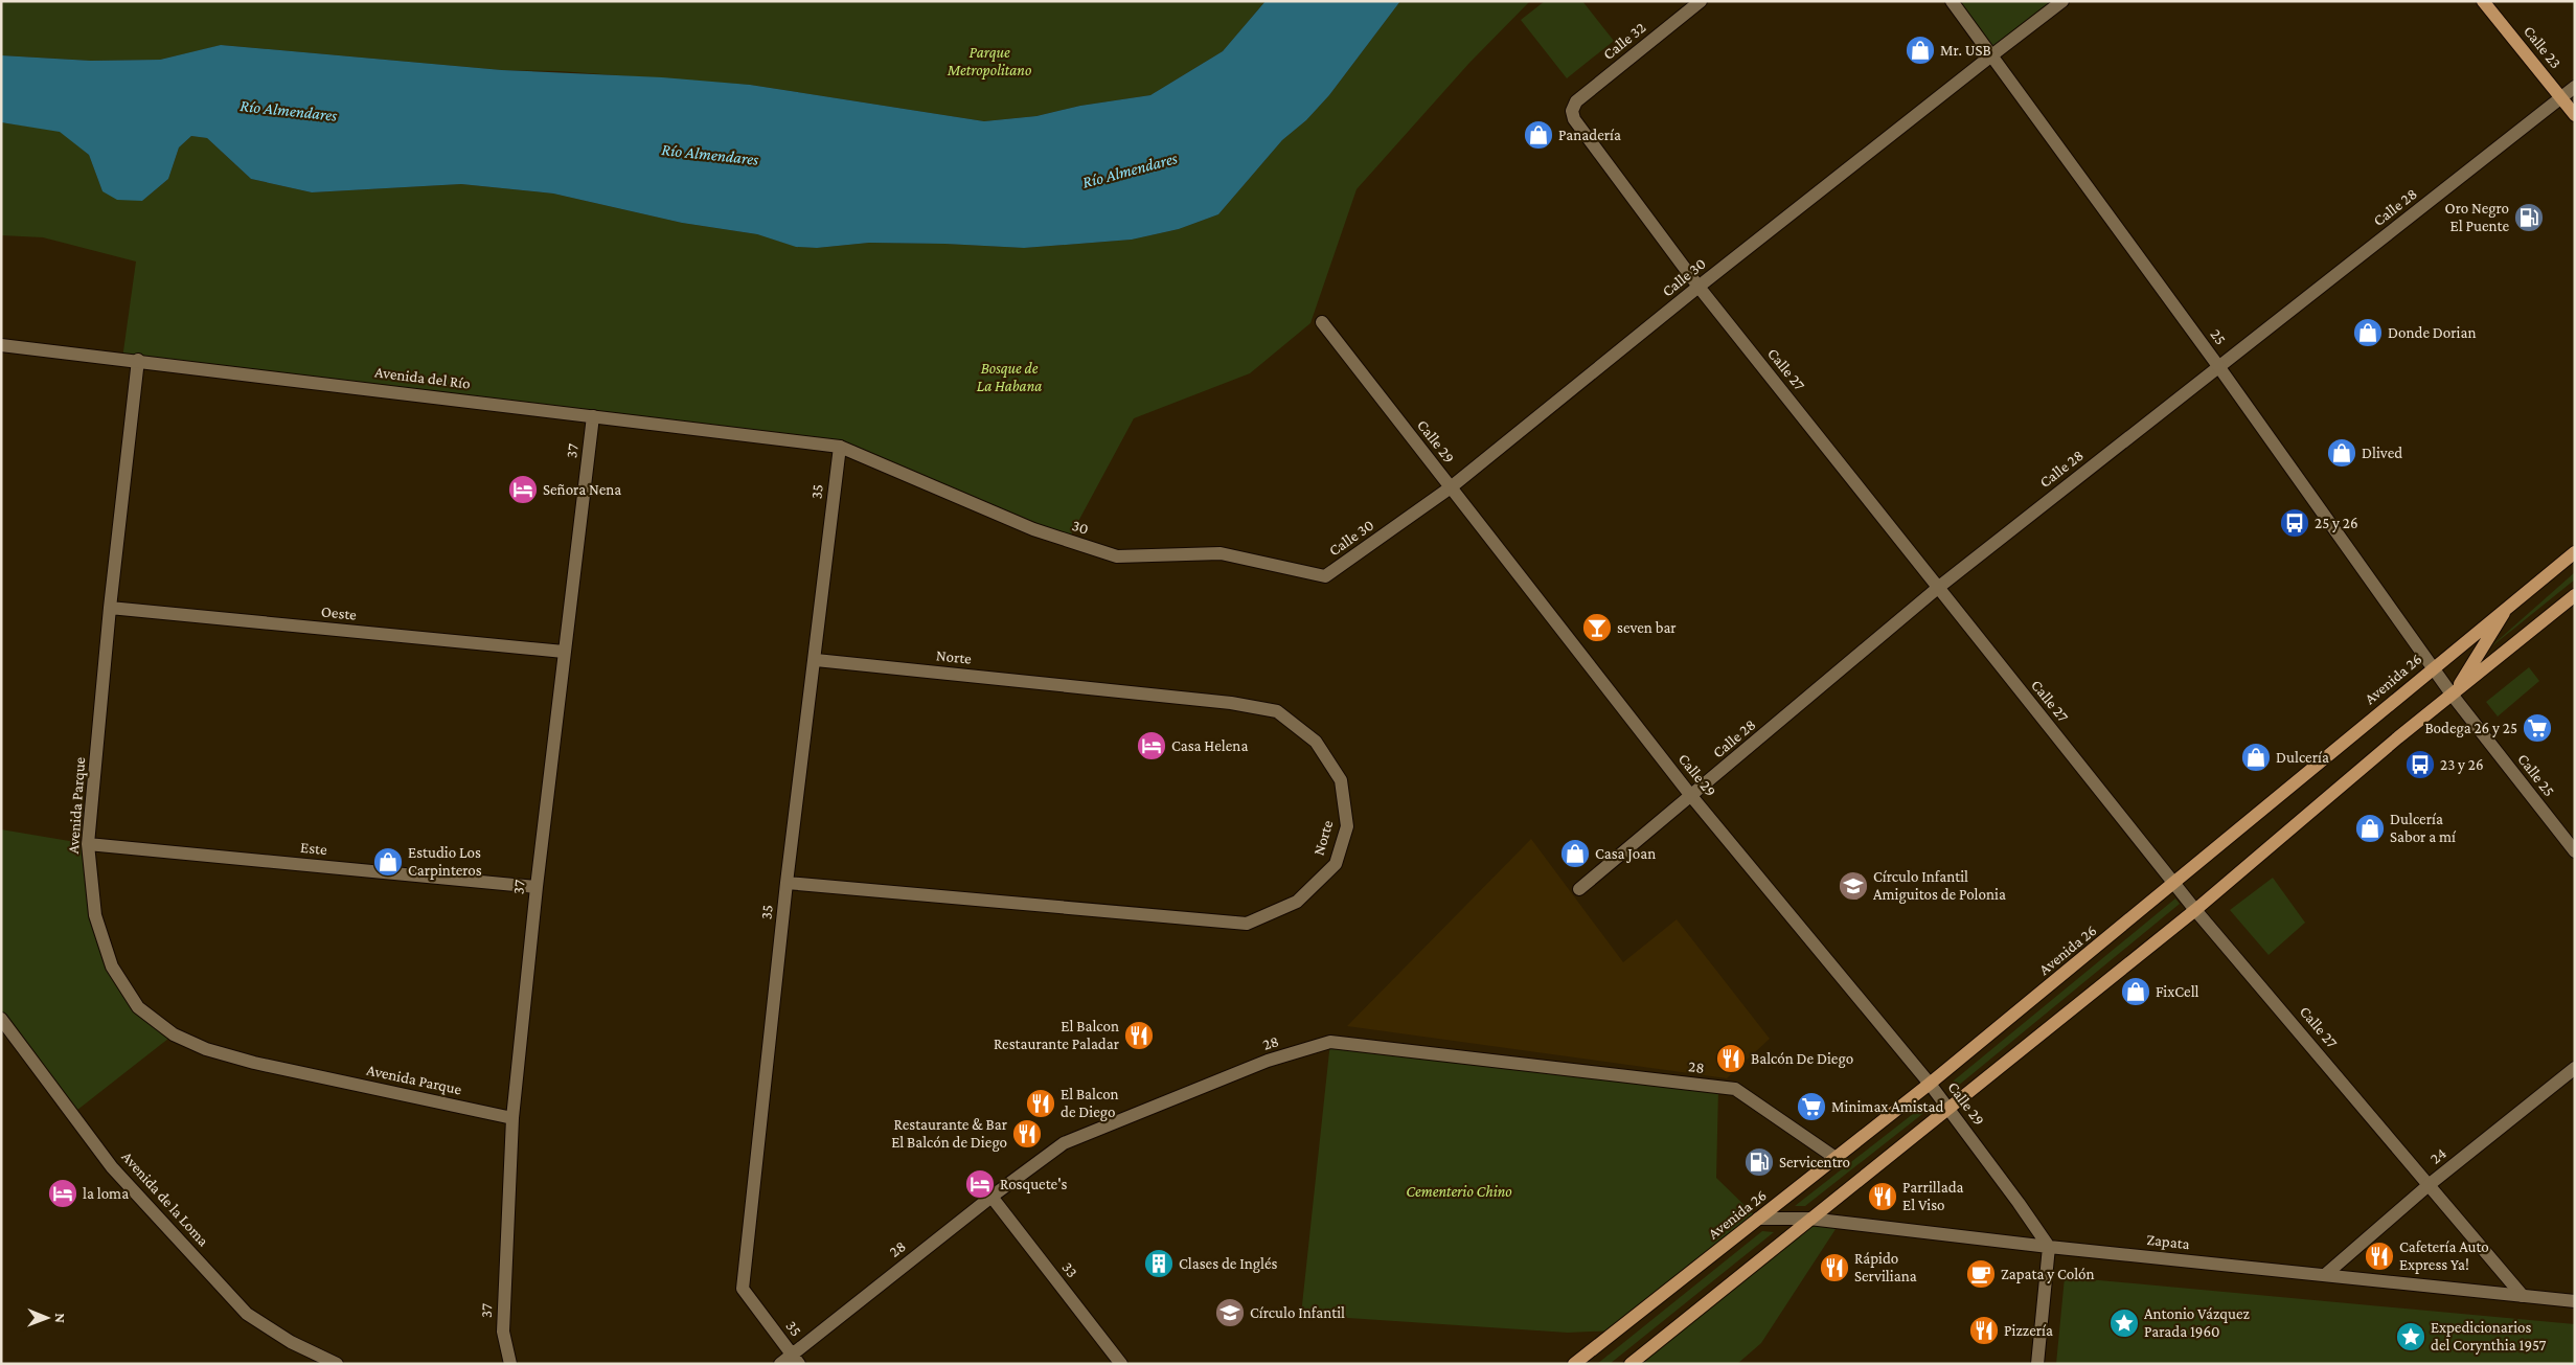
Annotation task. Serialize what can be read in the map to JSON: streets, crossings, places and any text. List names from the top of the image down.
{
  "streets": {
    "main road": ["Calle 23", "Avenida 26"],
    "street": [
      "Calle 32",
      "Calle 28",
      "Calle 30",
      "25",
      "Calle 27",
      "Avenida del Río",
      "Calle 29",
      "37",
      "35",
      "30",
      "Oeste",
      "Norte",
      "Calle 25",
      "Avenida Parque",
      "Este",
      "28",
      "24",
      "Avenida de la Loma",
      "Zapata",
      "33"
    ]
  },
  "crossings": [
    ["Calle 32", "Calle 27"],
    ["Calle 23", "Calle 28"],
    ["Calle 28", "25"],
    ["Calle 28", "Calle 27"],
    ["Calle 28", "Calle 29"],
    ["Calle 30", "25"],
    ["Calle 30", "Calle 27"],
    ["Calle 30", "Calle 29"],
    ["Calle 30", "30"],
    ["25", "Avenida 26"],
    ["25", "Calle 25"],
    ["Calle 27", "Avenida 26"],
    ["Calle 27", "24"],
    ["Calle 27", "Zapata"],
    ["Avenida del Río", "37"],
    ["Avenida del Río", "35"],
    ["Avenida del Río", "30"],
    ["Avenida del Río", "Avenida Parque"],
    ["Calle 29", "Avenida 26"],
    ["Calle 29", "Zapata"],
    ["37", "Oeste"],
    ["37", "Avenida Parque"],
    ["37", "Este"],
    ["35", "30"],
    ["35", "Norte"],
    ["35", "28"],
    ["Oeste", "Avenida Parque"],
    ["Avenida 26", "28"],
    ["Avenida 26", "Zapata"],
    ["Avenida Parque", "Este"],
    ["28", "33"],
    ["24", "Zapata"]
  ],
  "water": ["Río Almendares"],
  "parks": ["Parque Metropolitano", "Bosque de La Habana", "Cementerio Chino"],
  "places": {
    "shop": [
      "Mr. USB",
      "Panadería",
      "Donde Dorian",
      "Dlived",
      "Dulcería",
      "Dulcería Sabor a mí",
      "Casa Joan",
      "Estudio Los Carpinteros",
      "FixCell"
    ],
    "fuel station": ["Oro Negro El Puente", "Servicentro"],
    "hotel": [
      "Señora Nena",
      "Casa Helena",
      "Rosquete's",
      "la loma"
    ],
    "bus stop": ["25 y 26", "23 y 26"],
    "bar": ["seven bar"],
    "supermarket": ["Bodega 26 y 25", "Minimax Amistad"],
    "school or university": ["Círculo Infantil Amiguitos de Polonia", "Círculo Infantil"],
    "restaurant": [
      "El Balcon Restaurante Paladar",
      "Balcón De Diego",
      "El Balcon de Diego",
      "Restaurante & Bar El Balcón de Diego",
      "Parrillada El Viso",
      "Cafetería Auto Express Ya!",
      "Rápido Serviliana",
      "Pizzería"
    ],
    "building": ["Clases de Inglés"],
    "cafe": ["Zapata y Colón"],
    "place": ["Antonio Vázquez Parada 1960", "Expedicionarios del Corynthia 1957"]
  },
  "north": "right"
}
